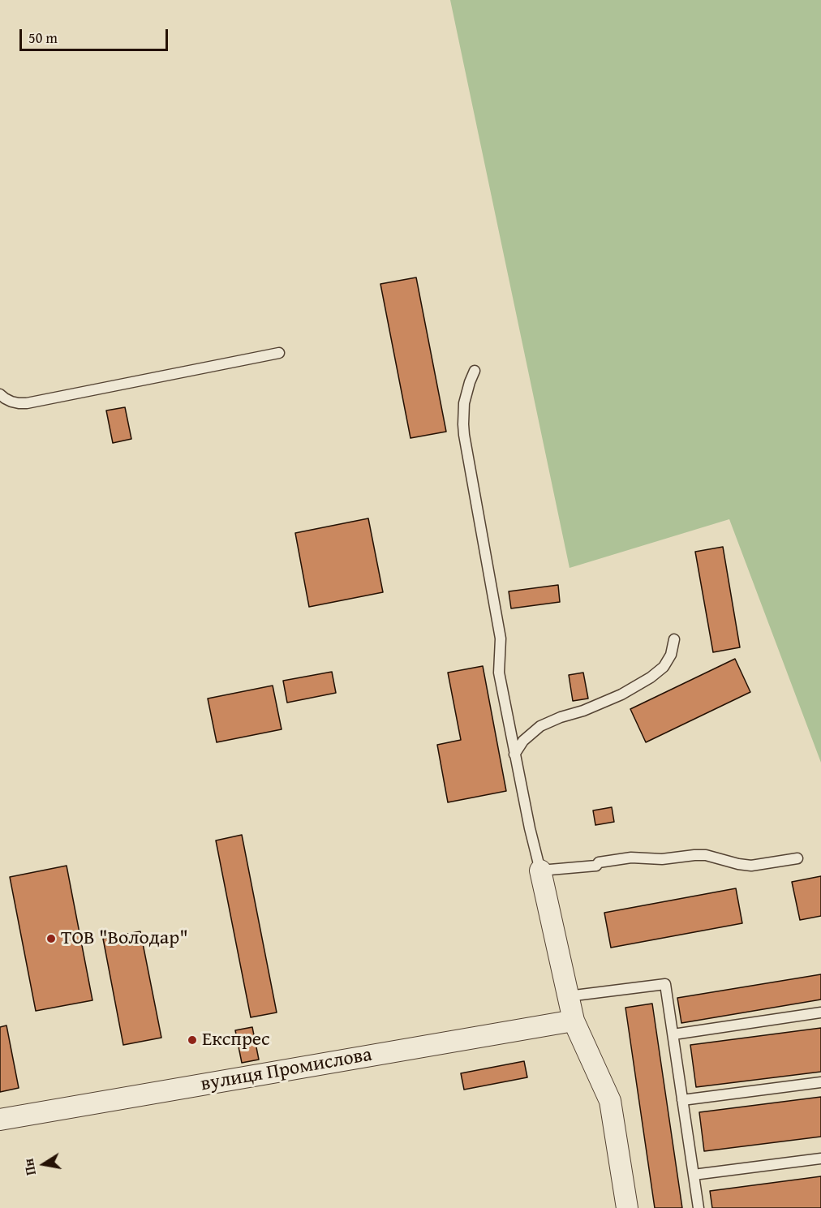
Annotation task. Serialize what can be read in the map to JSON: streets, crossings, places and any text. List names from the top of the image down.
{
  "streets": {
    "street": ["вулиця Промислова"]
  },
  "places": ["ТОВ \"Володар\"", "Експрес"],
  "scale_bar": "50 m",
  "north": "left"
}
